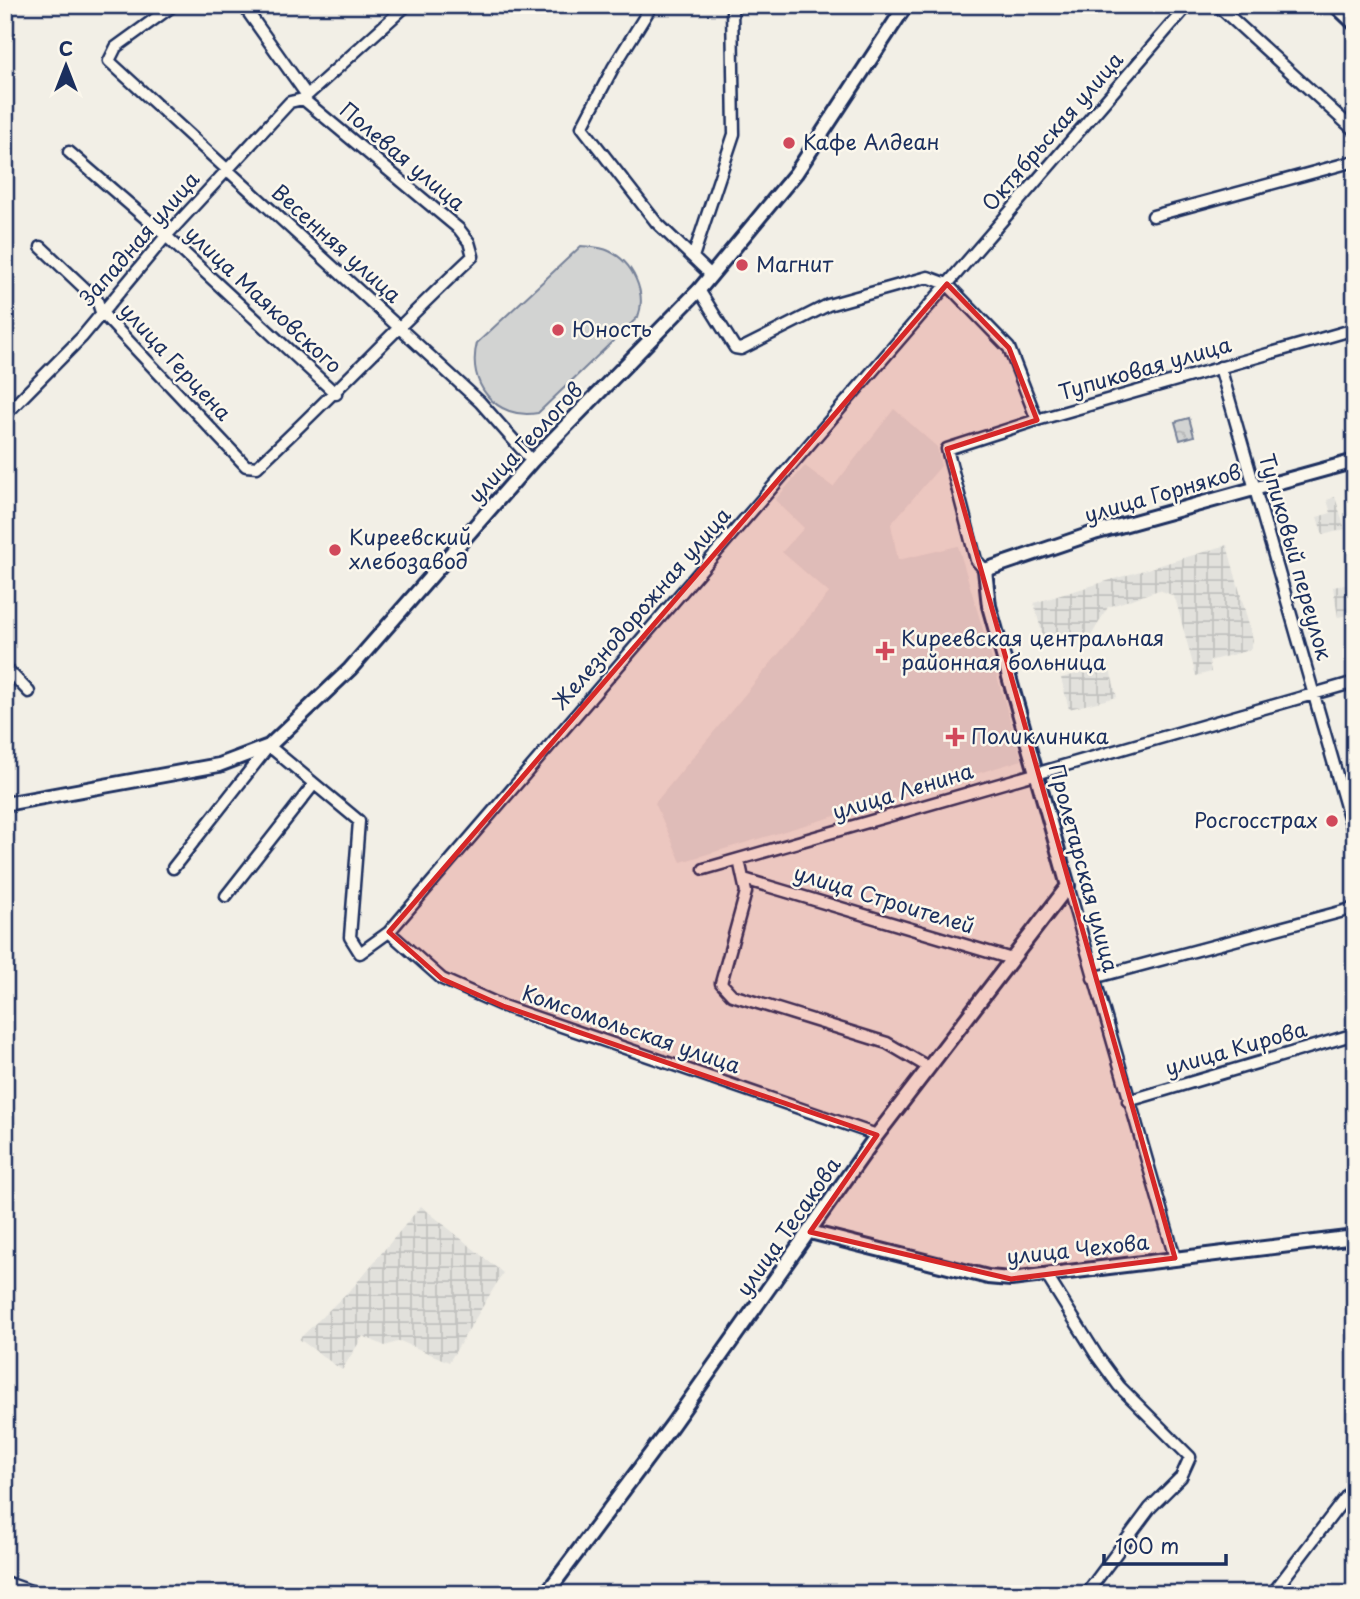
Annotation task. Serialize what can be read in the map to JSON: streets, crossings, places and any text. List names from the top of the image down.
{
  "streets": {
    "main road": [
      "улица Геологов",
      "улица Горняков",
      "Пролетарская улица",
      "улица Тесакова",
      "улица Чехова"
    ],
    "street": [
      "Октябрьская улица",
      "Полевая улица",
      "Западная улица",
      "Весенняя улица",
      "улица Маяковского",
      "улица Герцена",
      "Тупиковая улица",
      "Тупиковый переулок",
      "Железнодорожная улица",
      "улица Ленина",
      "улица Строителей",
      "Комсомольская улица",
      "улица Кирова"
    ]
  },
  "crossings": [
    ["Октябрьская улица", "Железнодорожная улица"],
    ["Полевая улица", "Западная улица"],
    ["Полевая улица", "Весенняя улица"],
    ["Западная улица", "Весенняя улица"],
    ["Западная улица", "улица Маяковского"],
    ["Западная улица", "улица Герцена"],
    ["Весенняя улица", "улица Геологов"],
    ["улица Маяковского", "улица Герцена"],
    ["Тупиковая улица", "Тупиковый переулок"],
    ["Тупиковая улица", "Пролетарская улица"],
    ["улица Горняков", "Тупиковый переулок"],
    ["улица Горняков", "Пролетарская улица"],
    ["Тупиковый переулок", "улица Ленина"],
    ["Железнодорожная улица", "Комсомольская улица"],
    ["улица Ленина", "Пролетарская улица"],
    ["Пролетарская улица", "улица Кирова"],
    ["Пролетарская улица", "улица Тесакова"],
    ["Пролетарская улица", "улица Чехова"],
    ["улица Строителей", "улица Тесакова"],
    ["Комсомольская улица", "улица Тесакова"],
    ["улица Тесакова", "улица Чехова"]
  ],
  "places": {
    "other": [
      "Кафе Алдеан",
      "Магнит",
      "Юность",
      "Киреевский хлебозавод",
      "Росгосстрах"
    ],
    "health": ["Киреевская центральная районная больница", "Поликлиника"]
  },
  "scale_bar": "100 m",
  "north": "top"
}
